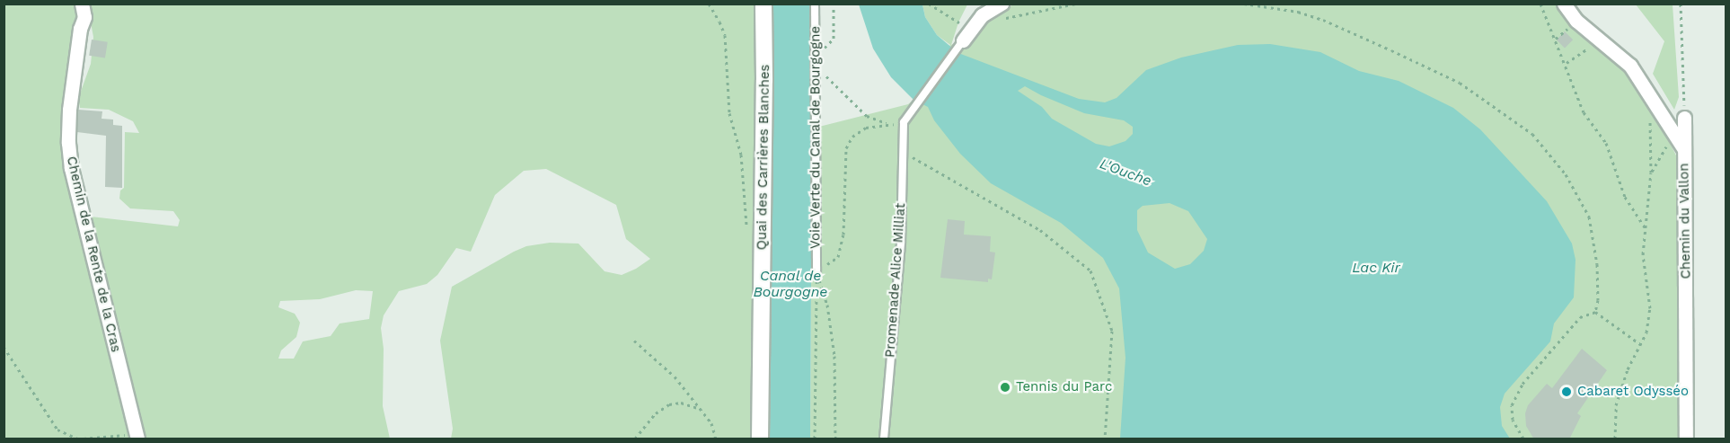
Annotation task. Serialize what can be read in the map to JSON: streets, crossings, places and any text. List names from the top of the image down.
{
  "streets": {
    "street": ["Quai des Carrières Blanches", "Chemin du Vallon", "Chemin de la Rente de la Cras"],
    "lane": ["Voie Verte du Canal de Bourgogne", "Promenade Alice Milliat"]
  },
  "water": ["L'Ouche", "Lac Kir", "Canal de Bourgogne"],
  "places": ["Tennis du Parc", "Cabaret Odysséo"]
}
